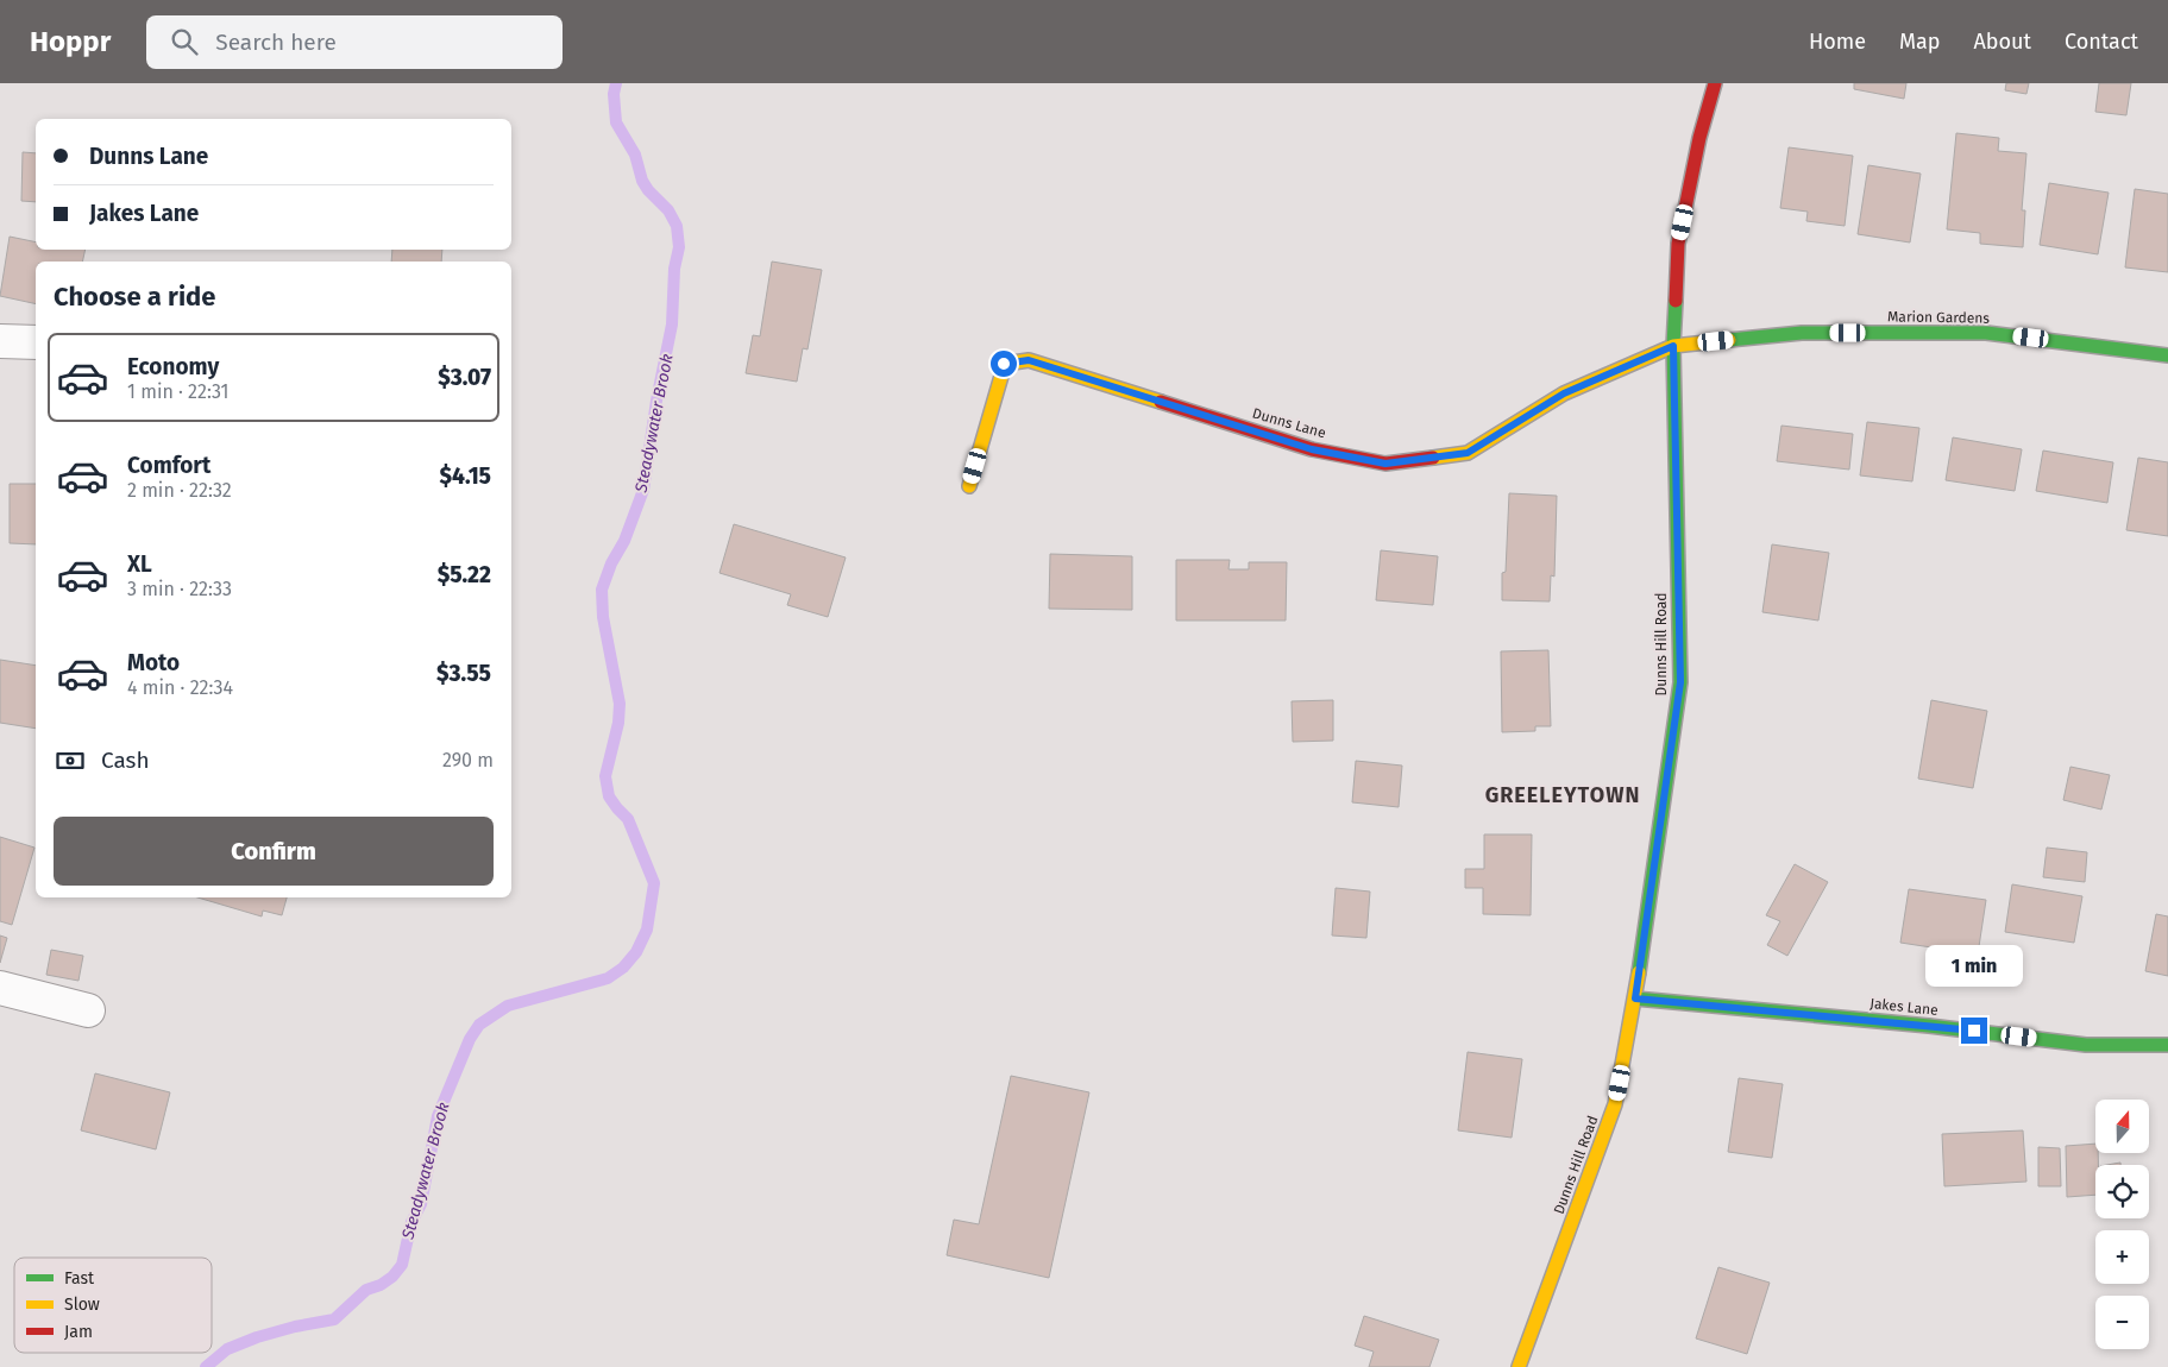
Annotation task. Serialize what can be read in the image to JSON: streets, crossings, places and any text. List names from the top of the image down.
{
  "streets": {
    "street": [
      "Marion Gardens",
      "Dunns Lane",
      "Dunns Hill Road",
      "Jakes Lane"
    ]
  },
  "crossings": [
    ["Marion Gardens", "Dunns Lane"],
    ["Marion Gardens", "Dunns Hill Road"],
    ["Dunns Lane", "Dunns Hill Road"],
    ["Dunns Hill Road", "Jakes Lane"]
  ],
  "districts": ["GREELEYTOWN"],
  "water": ["Steadywater Brook"],
  "legend": ["Fast", "Slow", "Jam"],
  "north": "top",
  "page": {
    "header": "Hoppr",
    "search": "Search here",
    "nav": [
      "Home",
      "Map",
      "About",
      "Contact"
    ],
    "banner": ["Dunns Lane", "Jakes Lane"],
    "heading": "Choose a ride",
    "list": [
      {
        "name": "Economy",
        "note": "1 min · 22:31",
        "value": "$3.07"
      },
      {
        "name": "Comfort",
        "note": "2 min · 22:32",
        "value": "$4.15"
      },
      {
        "name": "XL",
        "note": "3 min · 22:33",
        "value": "$5.22"
      },
      {
        "name": "Moto",
        "note": "4 min · 22:34",
        "value": "$3.55"
      }
    ],
    "pay": ["Cash", "290 m"],
    "buttons": "Confirm",
    "bubble": "1 min",
    "map_buttons": ["+", "−"]
  }
}
